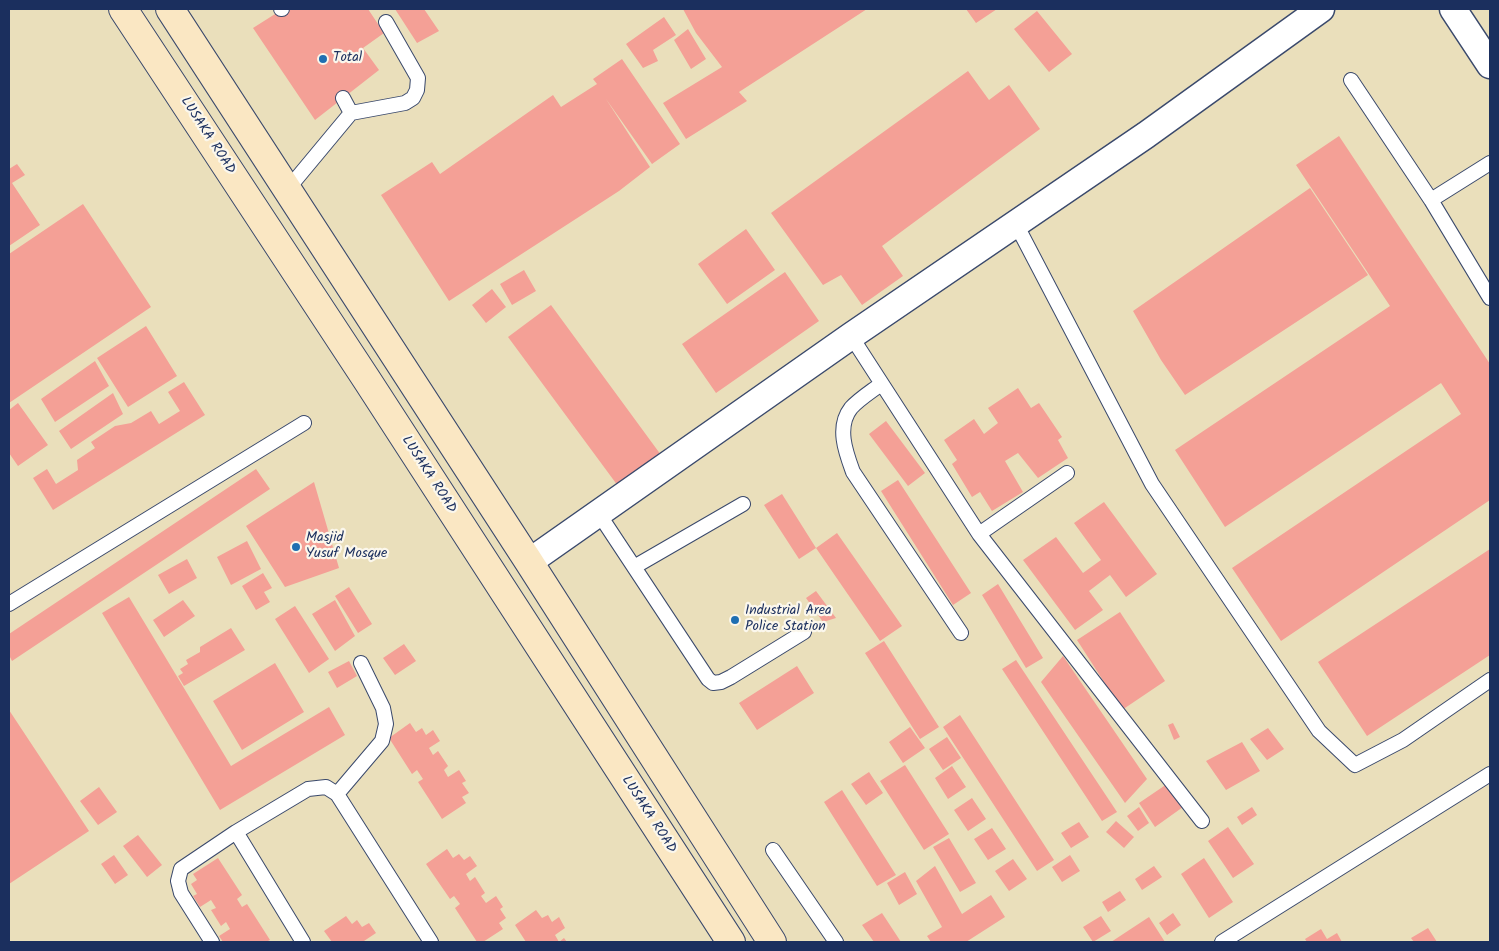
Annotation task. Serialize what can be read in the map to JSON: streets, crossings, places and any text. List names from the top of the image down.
{
  "streets": {
    "main road": ["LUSAKA ROAD"]
  },
  "places": ["Total", "Masjid Yusuf Mosque", "Industrial Area Police Station"]
}
